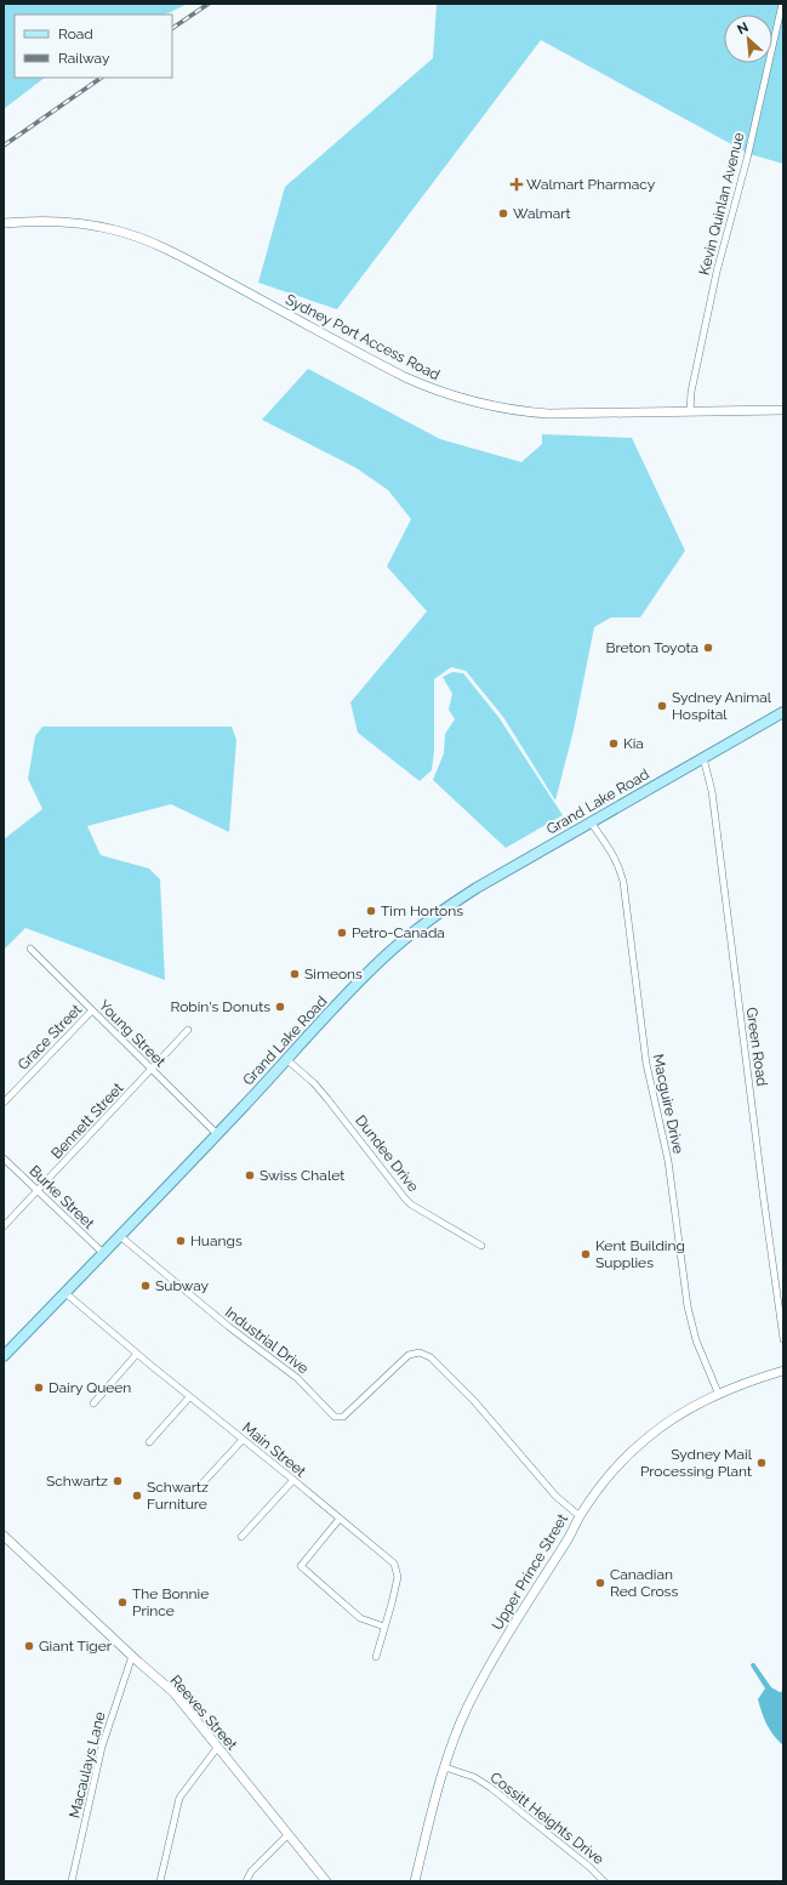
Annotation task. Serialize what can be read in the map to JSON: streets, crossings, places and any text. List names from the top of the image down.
{
  "streets": {
    "main road": ["Grand Lake Road"],
    "street": [
      "Kevin Quinlan Avenue",
      "Sydney Port Access Road",
      "Young Street",
      "Grace Street",
      "Green Road",
      "Macguire Drive",
      "Bennett Street",
      "Dundee Drive",
      "Burke Street",
      "Industrial Drive",
      "Main Street",
      "Upper Prince Street",
      "Reeves Street",
      "Macaulays Lane",
      "Cossitt Heights Drive"
    ]
  },
  "crossings": [
    ["Kevin Quinlan Avenue", "Sydney Port Access Road"],
    ["Grand Lake Road", "Young Street"],
    ["Grand Lake Road", "Green Road"],
    ["Grand Lake Road", "Macguire Drive"],
    ["Grand Lake Road", "Dundee Drive"],
    ["Grand Lake Road", "Burke Street"],
    ["Grand Lake Road", "Industrial Drive"],
    ["Grand Lake Road", "Main Street"],
    ["Young Street", "Grace Street"],
    ["Young Street", "Bennett Street"],
    ["Macguire Drive", "Upper Prince Street"],
    ["Bennett Street", "Burke Street"],
    ["Industrial Drive", "Upper Prince Street"],
    ["Upper Prince Street", "Cossitt Heights Drive"],
    ["Reeves Street", "Macaulays Lane"]
  ],
  "places": {
    "health": ["Walmart Pharmacy"],
    "other": [
      "Walmart",
      "Breton Toyota",
      "Sydney Animal Hospital",
      "Kia",
      "Tim Hortons",
      "Petro-Canada",
      "Simeons",
      "Robin's Donuts",
      "Swiss Chalet",
      "Huangs",
      "Kent Building Supplies",
      "Subway",
      "Dairy Queen",
      "Sydney Mail Processing Plant",
      "Schwartz",
      "Schwartz Furniture",
      "Canadian Red Cross",
      "The Bonnie Prince",
      "Giant Tiger"
    ]
  },
  "legend": ["Road", "Railway"],
  "north": "top left"
}
